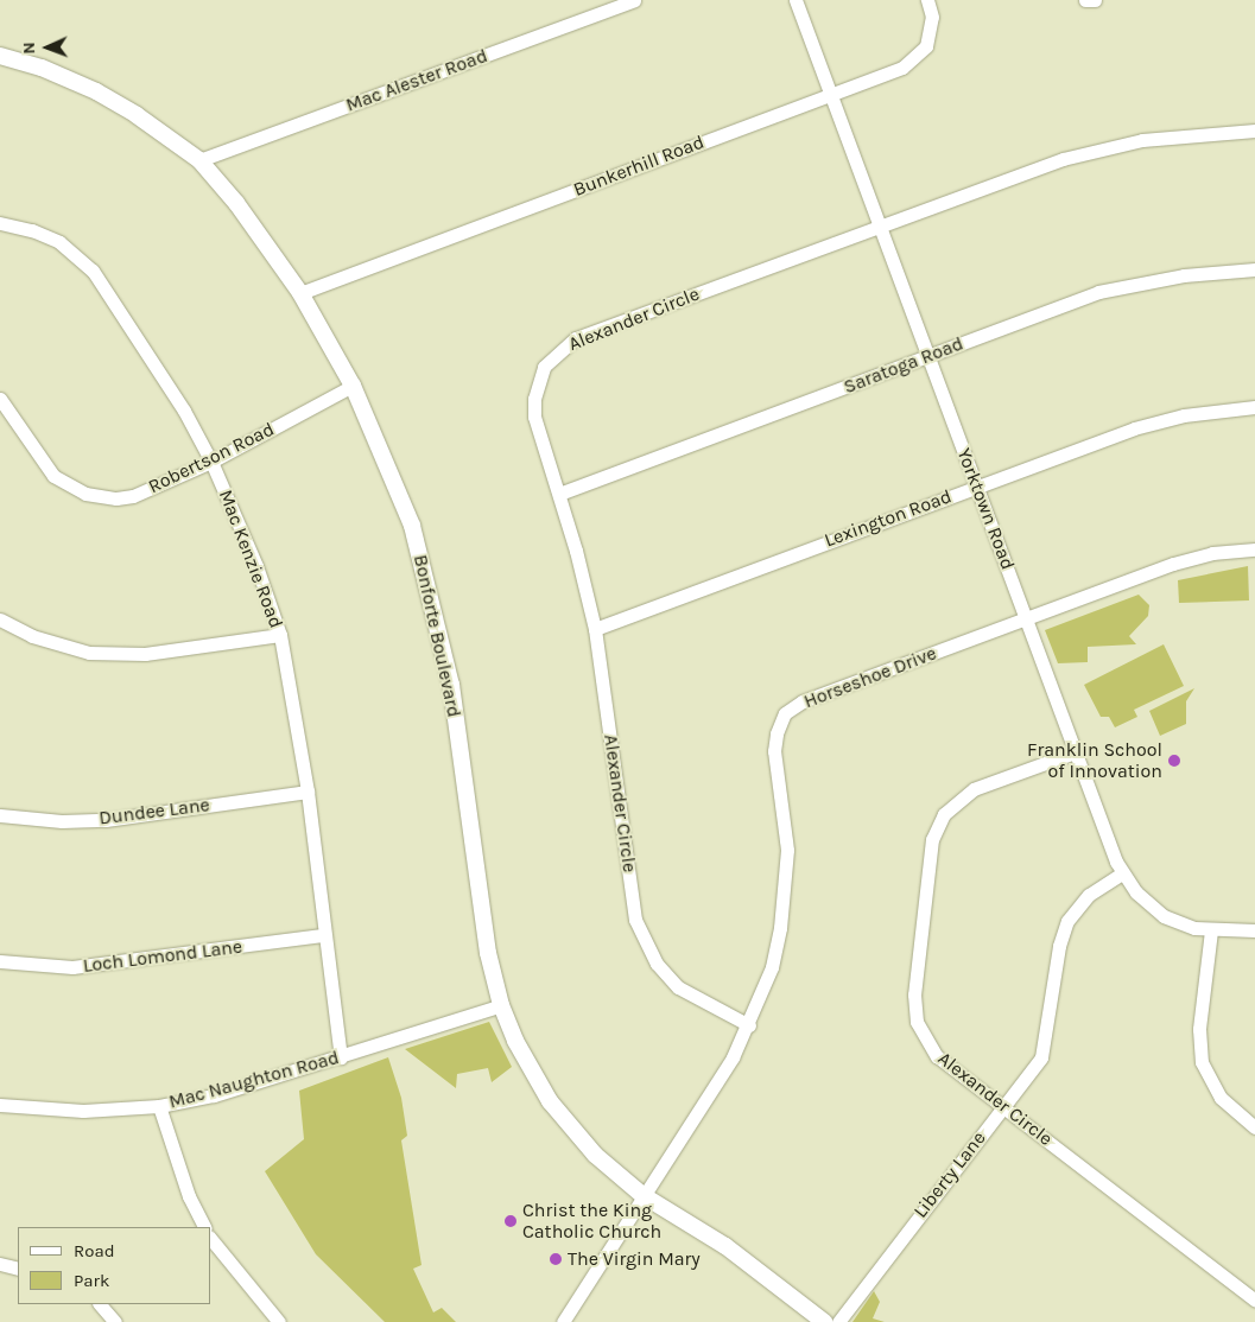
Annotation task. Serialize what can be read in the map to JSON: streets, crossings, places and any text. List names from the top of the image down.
{
  "streets": {
    "main road": ["Bonforte Boulevard"],
    "street": [
      "Mac Alester Road",
      "Bunkerhill Road",
      "Alexander Circle",
      "Saratoga Road",
      "Robertson Road",
      "Yorktown Road",
      "Lexington Road",
      "Mac Kenzie Road",
      "Horseshoe Drive",
      "Dundee Lane",
      "Loch Lomond Lane",
      "Mac Naughton Road",
      "Liberty Lane"
    ]
  },
  "crossings": [
    ["Mac Alester Road", "Bonforte Boulevard"],
    ["Bunkerhill Road", "Yorktown Road"],
    ["Bunkerhill Road", "Bonforte Boulevard"],
    ["Alexander Circle", "Saratoga Road"],
    ["Alexander Circle", "Yorktown Road"],
    ["Alexander Circle", "Lexington Road"],
    ["Alexander Circle", "Horseshoe Drive"],
    ["Alexander Circle", "Liberty Lane"],
    ["Saratoga Road", "Yorktown Road"],
    ["Robertson Road", "Mac Kenzie Road"],
    ["Robertson Road", "Bonforte Boulevard"],
    ["Yorktown Road", "Lexington Road"],
    ["Yorktown Road", "Horseshoe Drive"],
    ["Yorktown Road", "Liberty Lane"],
    ["Mac Kenzie Road", "Dundee Lane"],
    ["Mac Kenzie Road", "Loch Lomond Lane"],
    ["Mac Kenzie Road", "Mac Naughton Road"],
    ["Bonforte Boulevard", "Horseshoe Drive"],
    ["Bonforte Boulevard", "Mac Naughton Road"]
  ],
  "places": ["Franklin School of Innovation", "Christ the King Catholic Church", "The Virgin Mary"],
  "legend": ["Road", "Park"],
  "north": "left"
}
